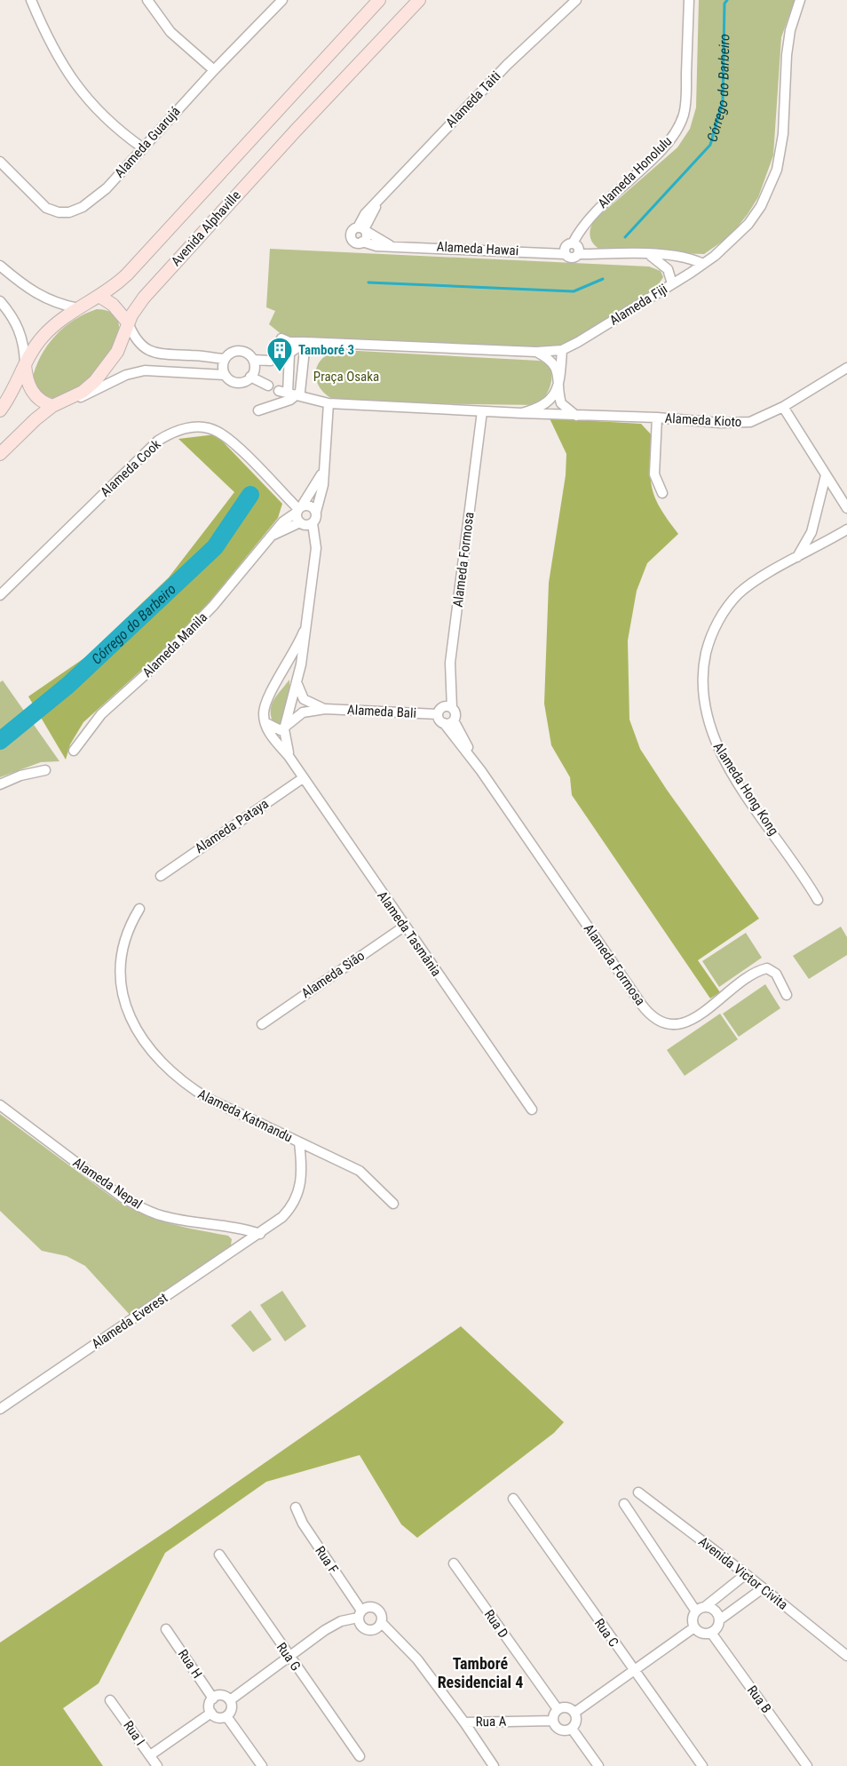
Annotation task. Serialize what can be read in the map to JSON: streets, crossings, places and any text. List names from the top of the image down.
{
  "streets": {
    "main road": ["Avenida Alphaville"],
    "street": [
      "Alameda Taiti",
      "Alameda Guarujá",
      "Alameda Honolulu",
      "Alameda Hawai",
      "Alameda Fiji",
      "Alameda Kioto",
      "Alameda Cook",
      "Alameda Formosa",
      "Alameda Manila",
      "Alameda Bali",
      "Alameda Hong Kong",
      "Alameda Pataya",
      "Alameda Tasmânia",
      "Alameda Sião",
      "Alameda Katmandu",
      "Alameda Nepal",
      "Alameda Everest",
      "Rua F",
      "Avenida Victor Civita",
      "Rua D",
      "Rua C",
      "Rua G",
      "Rua H",
      "Rua B",
      "Rua A",
      "Rua I"
    ]
  },
  "crossings": [
    ["Alameda Taiti", "Alameda Hawai"],
    ["Alameda Honolulu", "Alameda Hawai"],
    ["Alameda Fiji", "Alameda Kioto"],
    ["Alameda Kioto", "Alameda Formosa"],
    ["Alameda Cook", "Alameda Manila"],
    ["Alameda Cook", "Alameda Tasmânia"],
    ["Alameda Formosa", "Alameda Bali"],
    ["Alameda Manila", "Alameda Tasmânia"],
    ["Alameda Pataya", "Alameda Tasmânia"],
    ["Alameda Tasmânia", "Alameda Sião"],
    ["Alameda Katmandu", "Alameda Everest"],
    ["Alameda Nepal", "Alameda Everest"],
    ["Rua F", "Rua A"],
    ["Rua D", "Rua A"]
  ],
  "districts": ["Tamboré Residencial 4"],
  "water": ["Córrego do Barbeiro"],
  "parks": ["Praça Osaka"],
  "places": {
    "building": ["Tamboré 3"]
  }
}
